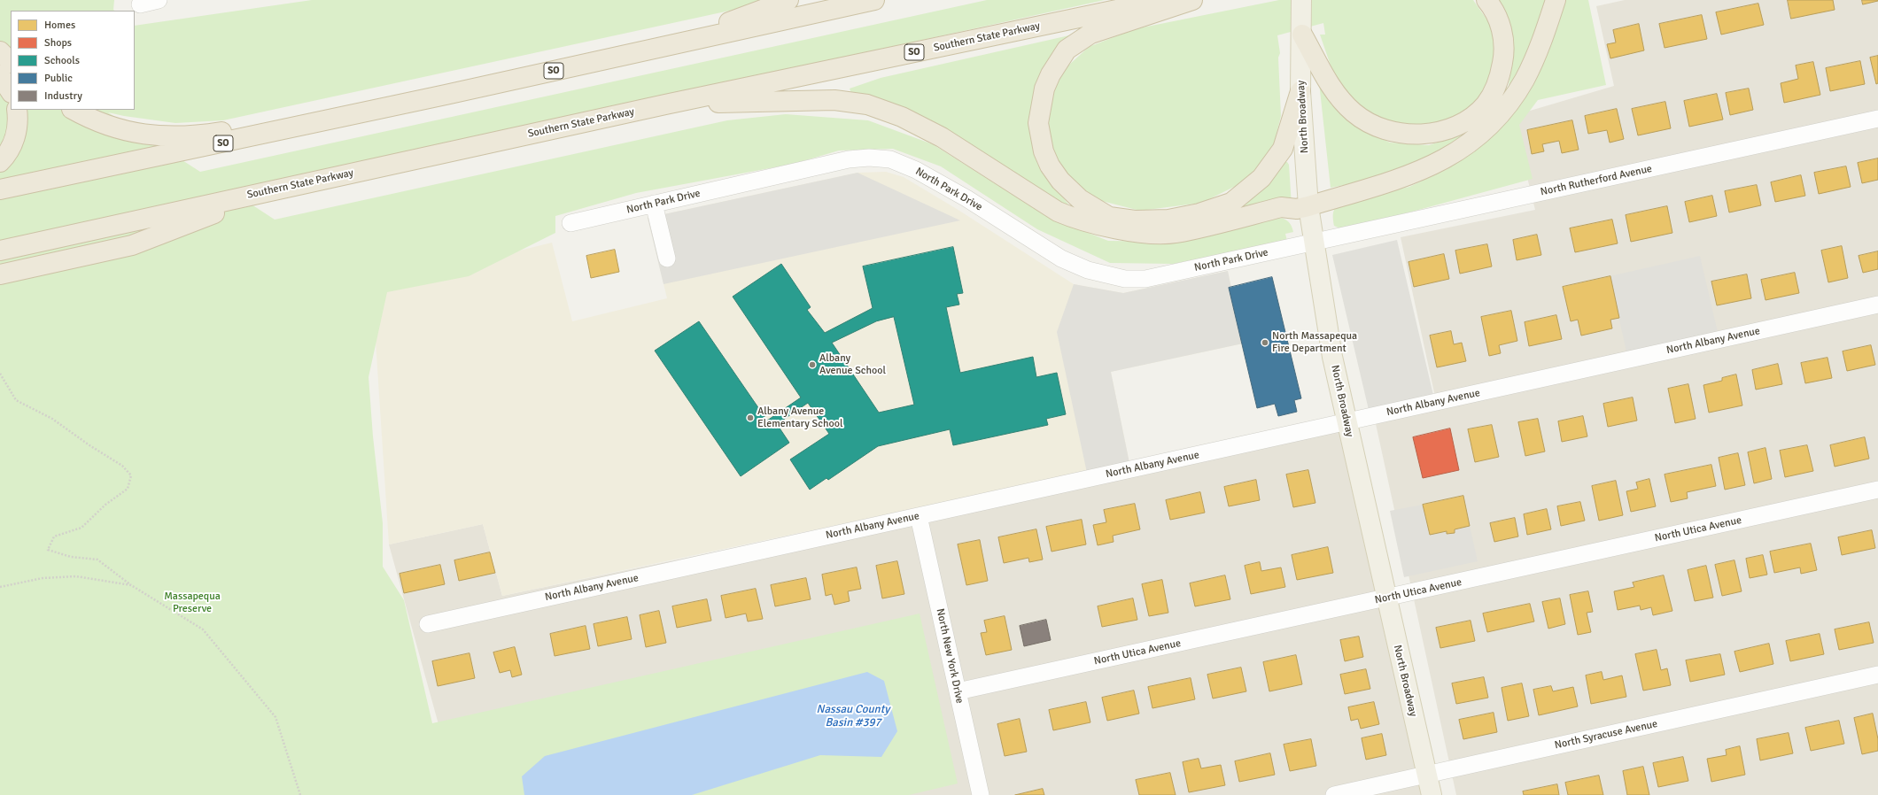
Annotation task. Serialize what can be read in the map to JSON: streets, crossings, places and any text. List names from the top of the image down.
{
  "streets": {
    "highway": ["Southern State Parkway", "SO"],
    "main road": ["North Broadway"],
    "street": [
      "North Rutherford Avenue",
      "North Park Drive",
      "North Albany Avenue",
      "North Utica Avenue",
      "North New York Drive",
      "North Syracuse Avenue"
    ]
  },
  "crossings": [
    ["North Broadway", "North Rutherford Avenue"],
    ["North Broadway", "North Park Drive"],
    ["North Broadway", "North Albany Avenue"],
    ["North Broadway", "North Utica Avenue"],
    ["North Broadway", "North Syracuse Avenue"],
    ["North Rutherford Avenue", "North Park Drive"],
    ["North Albany Avenue", "North New York Drive"],
    ["North Utica Avenue", "North New York Drive"]
  ],
  "water": ["Nassau County Basin #397"],
  "parks": ["Massapequa Preserve"],
  "places": ["North Massapequa Fire Department", "Albany Avenue School", "Albany Avenue Elementary School"],
  "legend": [
    "Homes",
    "Shops",
    "Schools",
    "Public",
    "Industry"
  ]
}
